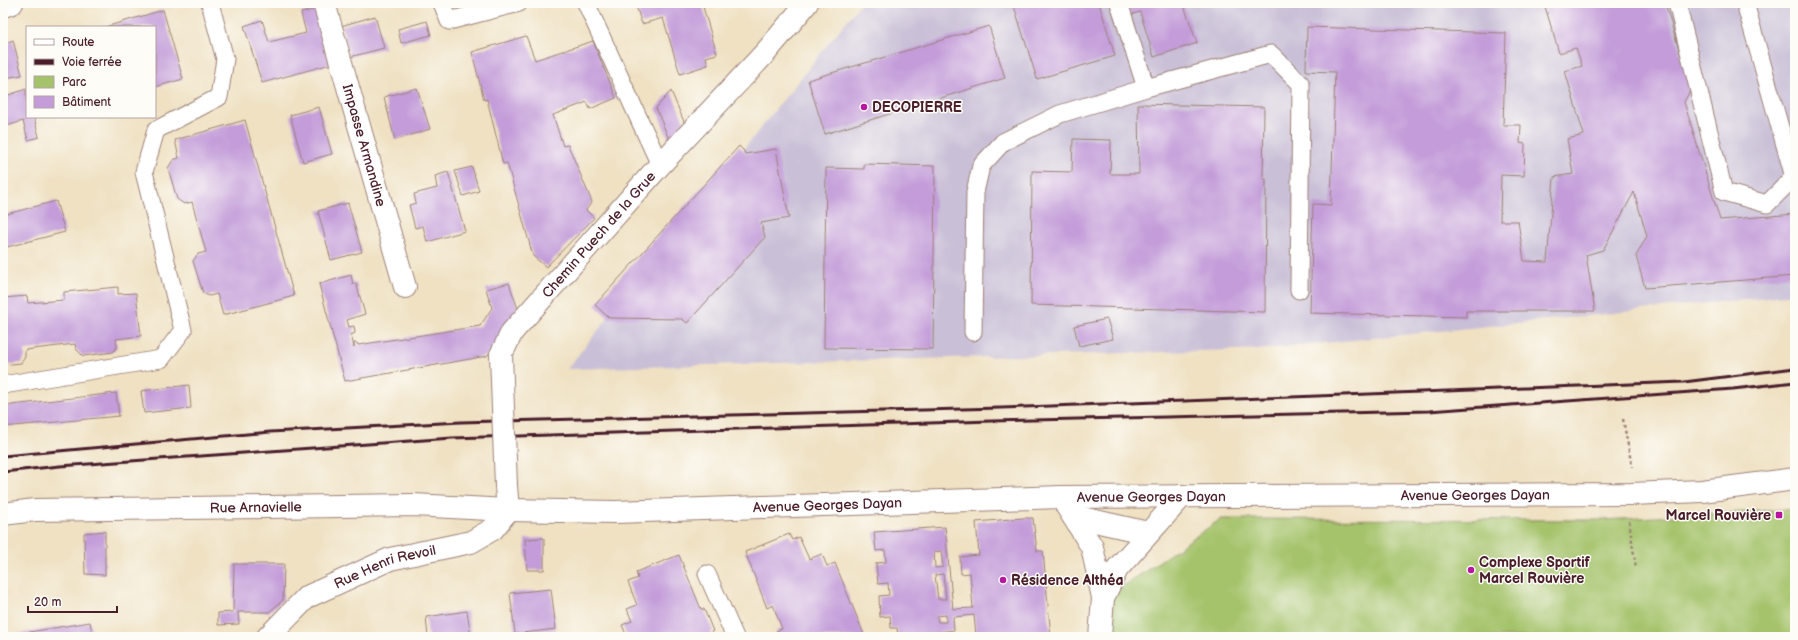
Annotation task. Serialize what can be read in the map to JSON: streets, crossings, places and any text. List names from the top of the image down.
{
  "streets": {
    "street": [
      "Impasse Armandine",
      "Chemin Puech de la Grue",
      "Avenue Georges Dayan",
      "Rue Arnavielle",
      "Rue Henri Revoil"
    ]
  },
  "crossings": [
    ["Chemin Puech de la Grue", "Avenue Georges Dayan"],
    ["Chemin Puech de la Grue", "Rue Arnavielle"],
    ["Chemin Puech de la Grue", "Rue Henri Revoil"],
    ["Avenue Georges Dayan", "Rue Arnavielle"],
    ["Avenue Georges Dayan", "Rue Henri Revoil"],
    ["Rue Arnavielle", "Rue Henri Revoil"]
  ],
  "places": {
    "other": ["DECOPIERRE", "Complexe Sportif Marcel Rouvière", "Résidence Althéa"],
    "transit": ["Marcel Rouvière"]
  },
  "legend": [
    "Route",
    "Voie ferrée",
    "Parc",
    "Bâtiment"
  ],
  "scale_bar": "20 m"
}
